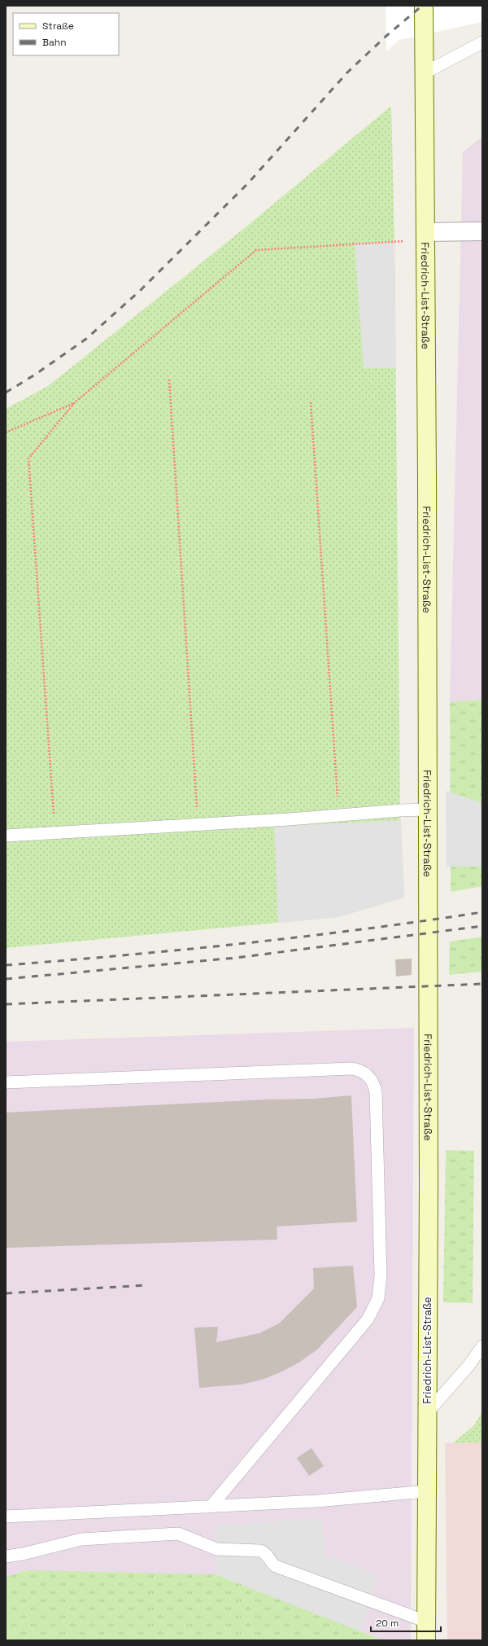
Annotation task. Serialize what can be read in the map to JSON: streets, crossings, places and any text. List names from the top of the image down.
{
  "streets": {
    "street": ["Friedrich-List-Straße"]
  },
  "legend": ["Straße", "Bahn"],
  "scale_bar": "20 m"
}
